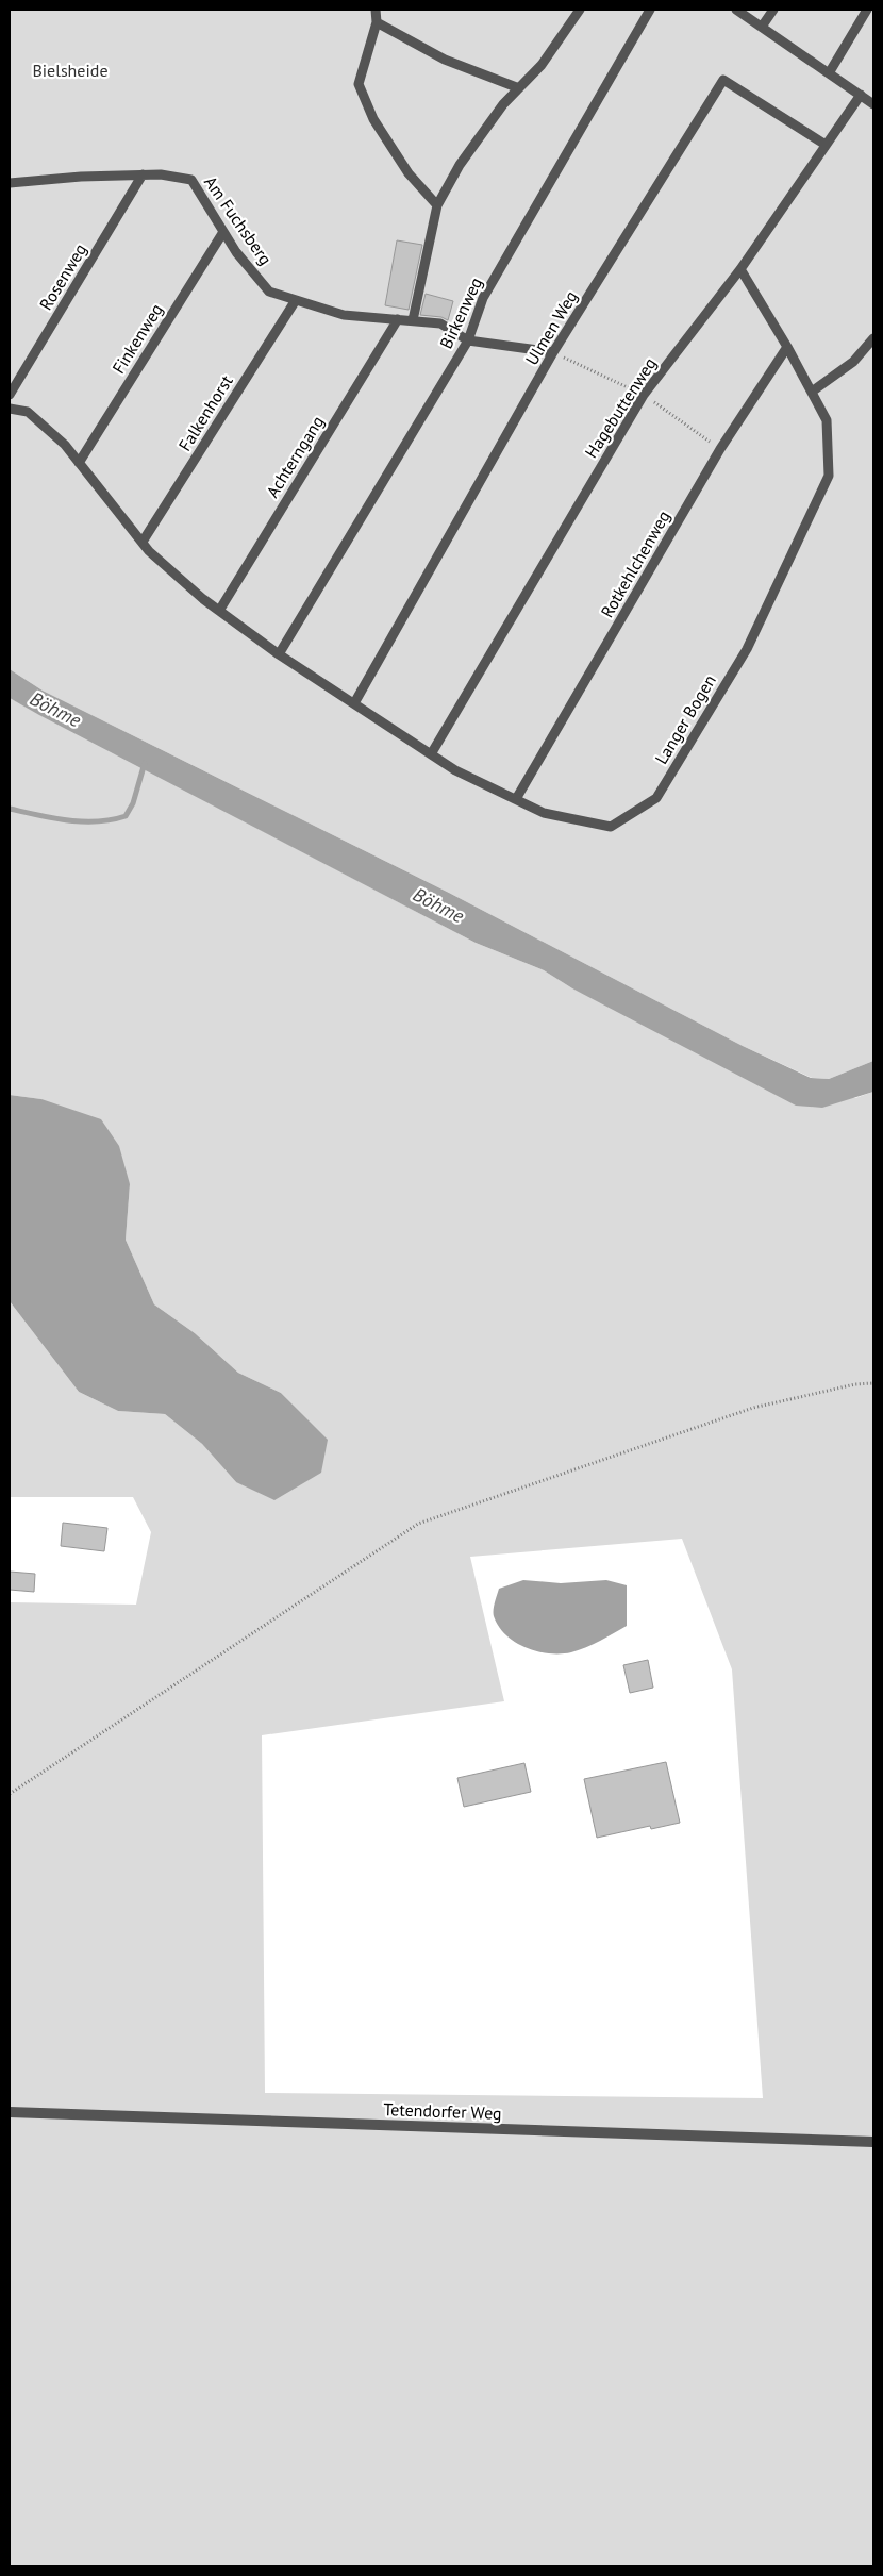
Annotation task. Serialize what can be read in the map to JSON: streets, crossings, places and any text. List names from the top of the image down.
{
  "streets": {
    "street": ["Tetendorfer Weg"],
    "lane": [
      "Am Fuchsberg",
      "Rosenweg",
      "Birkenweg",
      "Ulmen Weg",
      "Finkenweg",
      "Hagebuttenweg",
      "Falkenhorst",
      "Achterngang",
      "Rotkehlchenweg",
      "Langer Bogen"
    ]
  },
  "crossings": [
    ["Am Fuchsberg", "Rosenweg"],
    ["Am Fuchsberg", "Birkenweg"],
    ["Am Fuchsberg", "Ulmen Weg"],
    ["Am Fuchsberg", "Finkenweg"],
    ["Am Fuchsberg", "Falkenhorst"],
    ["Am Fuchsberg", "Achterngang"],
    ["Birkenweg", "Langer Bogen"],
    ["Ulmen Weg", "Hagebuttenweg"],
    ["Ulmen Weg", "Langer Bogen"],
    ["Hagebuttenweg", "Langer Bogen"],
    ["Rotkehlchenweg", "Langer Bogen"]
  ],
  "water": ["Böhme"],
  "parks": ["Bielsheide"]
}
